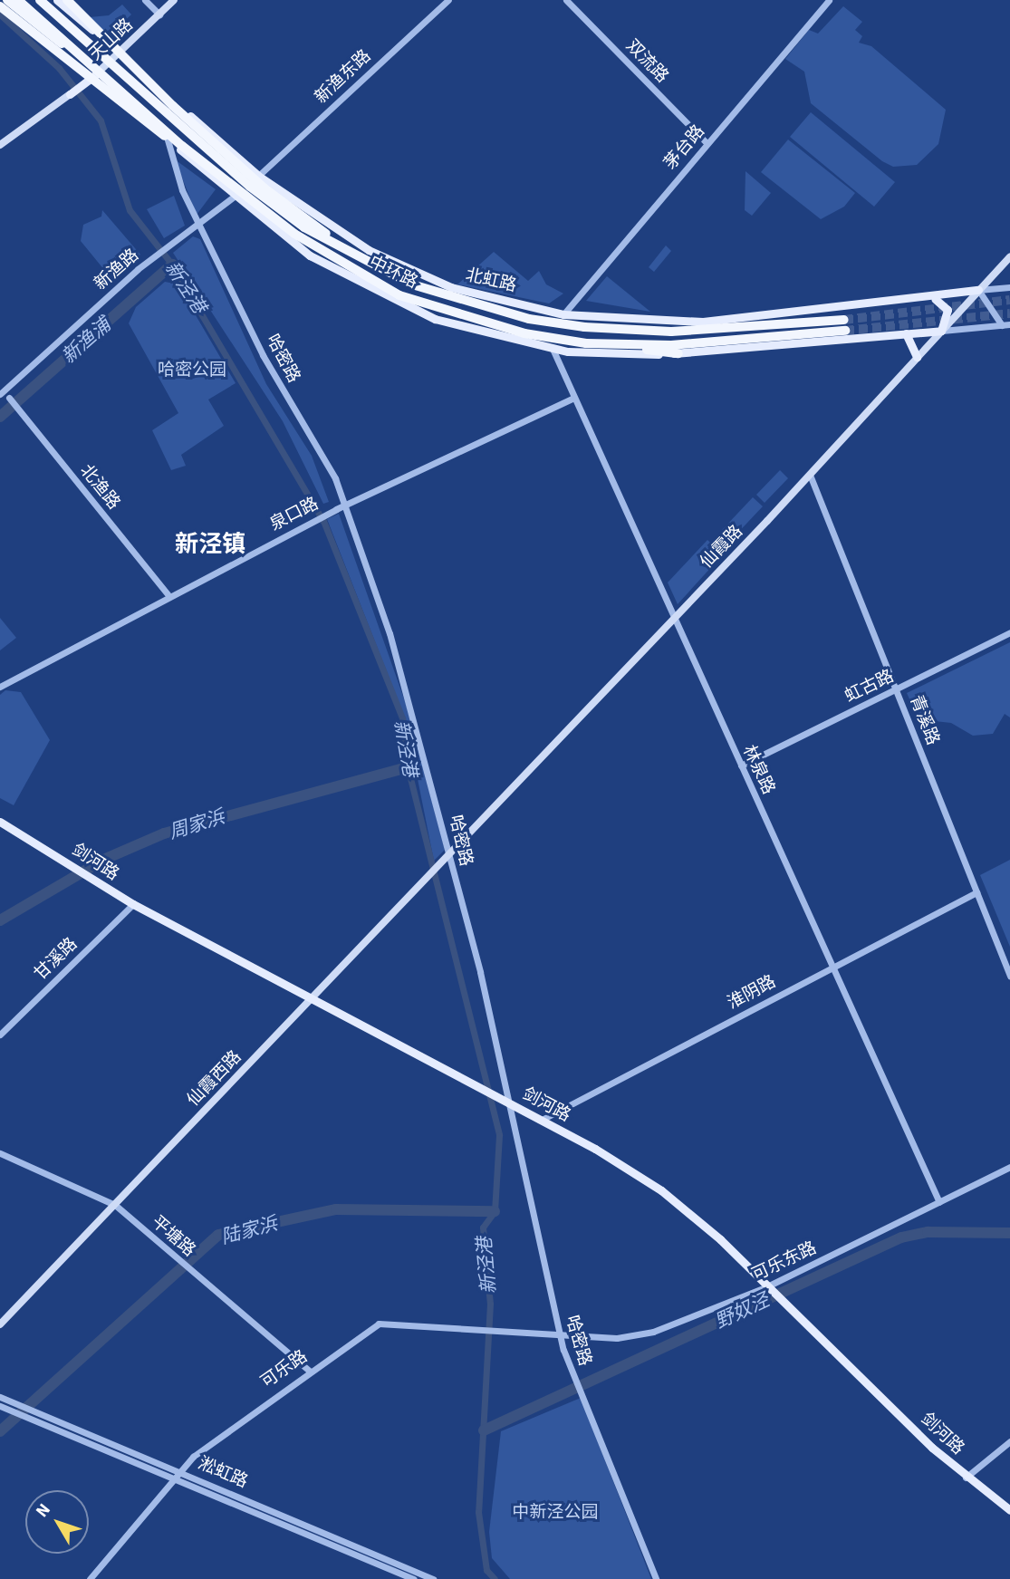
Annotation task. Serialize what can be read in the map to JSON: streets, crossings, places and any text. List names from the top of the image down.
{
  "streets": {
    "highway": ["中环路"],
    "main road": [
      "天山路",
      "北虹路",
      "仙霞路",
      "剑河路",
      "仙霞西路"
    ],
    "street": [
      "双流路",
      "新渔东路",
      "茅台路",
      "新渔路",
      "哈密路",
      "北渔路",
      "泉口路",
      "虹古路",
      "青溪路",
      "林泉路",
      "甘溪路",
      "淮阴路",
      "平塘路",
      "可乐东路",
      "可乐路",
      "淞虹路"
    ]
  },
  "crossings": [
    ["天山路", "北虹路"],
    ["双流路", "茅台路"],
    ["新渔东路", "新渔路"],
    ["新渔东路", "北虹路"],
    ["茅台路", "北虹路"],
    ["新渔路", "北虹路"],
    ["新渔路", "哈密路"],
    ["北虹路", "仙霞路"],
    ["哈密路", "泉口路"],
    ["哈密路", "仙霞路"],
    ["哈密路", "剑河路"],
    ["哈密路", "仙霞西路"],
    ["哈密路", "可乐东路"],
    ["哈密路", "可乐路"],
    ["北渔路", "泉口路"],
    ["泉口路", "林泉路"],
    ["仙霞路", "青溪路"],
    ["仙霞路", "林泉路"],
    ["仙霞路", "仙霞西路"],
    ["虹古路", "青溪路"],
    ["虹古路", "林泉路"],
    ["青溪路", "淮阴路"],
    ["林泉路", "淮阴路"],
    ["林泉路", "可乐东路"],
    ["剑河路", "甘溪路"],
    ["剑河路", "淮阴路"],
    ["剑河路", "仙霞西路"],
    ["剑河路", "可乐东路"],
    ["仙霞西路", "平塘路"],
    ["平塘路", "可乐路"],
    ["可乐东路", "可乐路"],
    ["可乐路", "淞虹路"]
  ],
  "districts": ["新泾镇"],
  "water": [
    "新泾港",
    "新渔浦",
    "周家浜",
    "陆家浜",
    "野奴泾"
  ],
  "parks": ["哈密公园", "中新泾公园"],
  "north": "top left"
}
